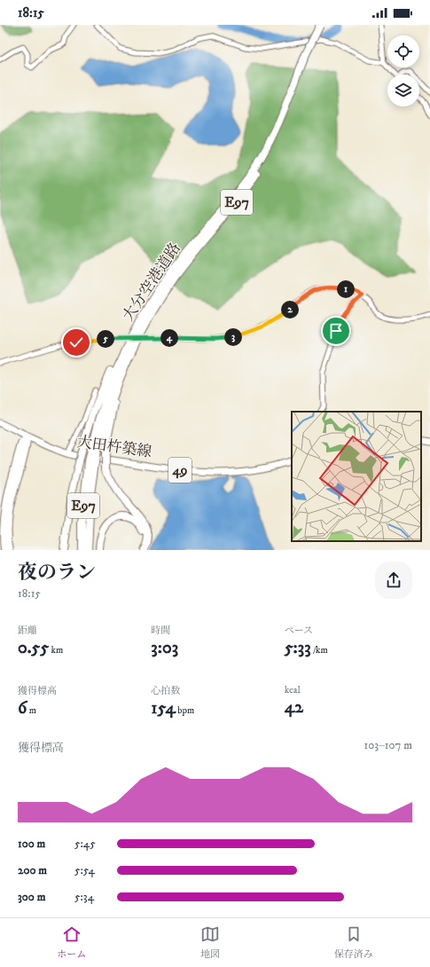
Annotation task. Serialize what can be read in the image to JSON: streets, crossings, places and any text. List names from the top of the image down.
{
  "streets": {
    "highway": ["E97", "大分空港道路"],
    "main road": ["大田杵築線", "49"]
  },
  "page": {
    "status": "18:15",
    "pins": [
      "1",
      "2",
      "3",
      "4",
      "5"
    ],
    "heading": ["夜のラン", "18:15"],
    "stats": [
      ["距離", "0.55 km"],
      ["時間", "3:03"],
      ["ペース", "5:33 /km"],
      ["獲得標高", "6 m"],
      ["心拍数", "154 bpm"],
      ["kcal", "42"]
    ],
    "chart": ["獲得標高", "103–107 m"],
    "list": [
      {
        "name": "100 m",
        "note": "5:45"
      },
      {
        "name": "200 m",
        "note": "5:54"
      },
      {
        "name": "300 m",
        "note": "5:34"
      }
    ],
    "tabs": ["ホーム", "地図", "保存済み"]
  }
}
